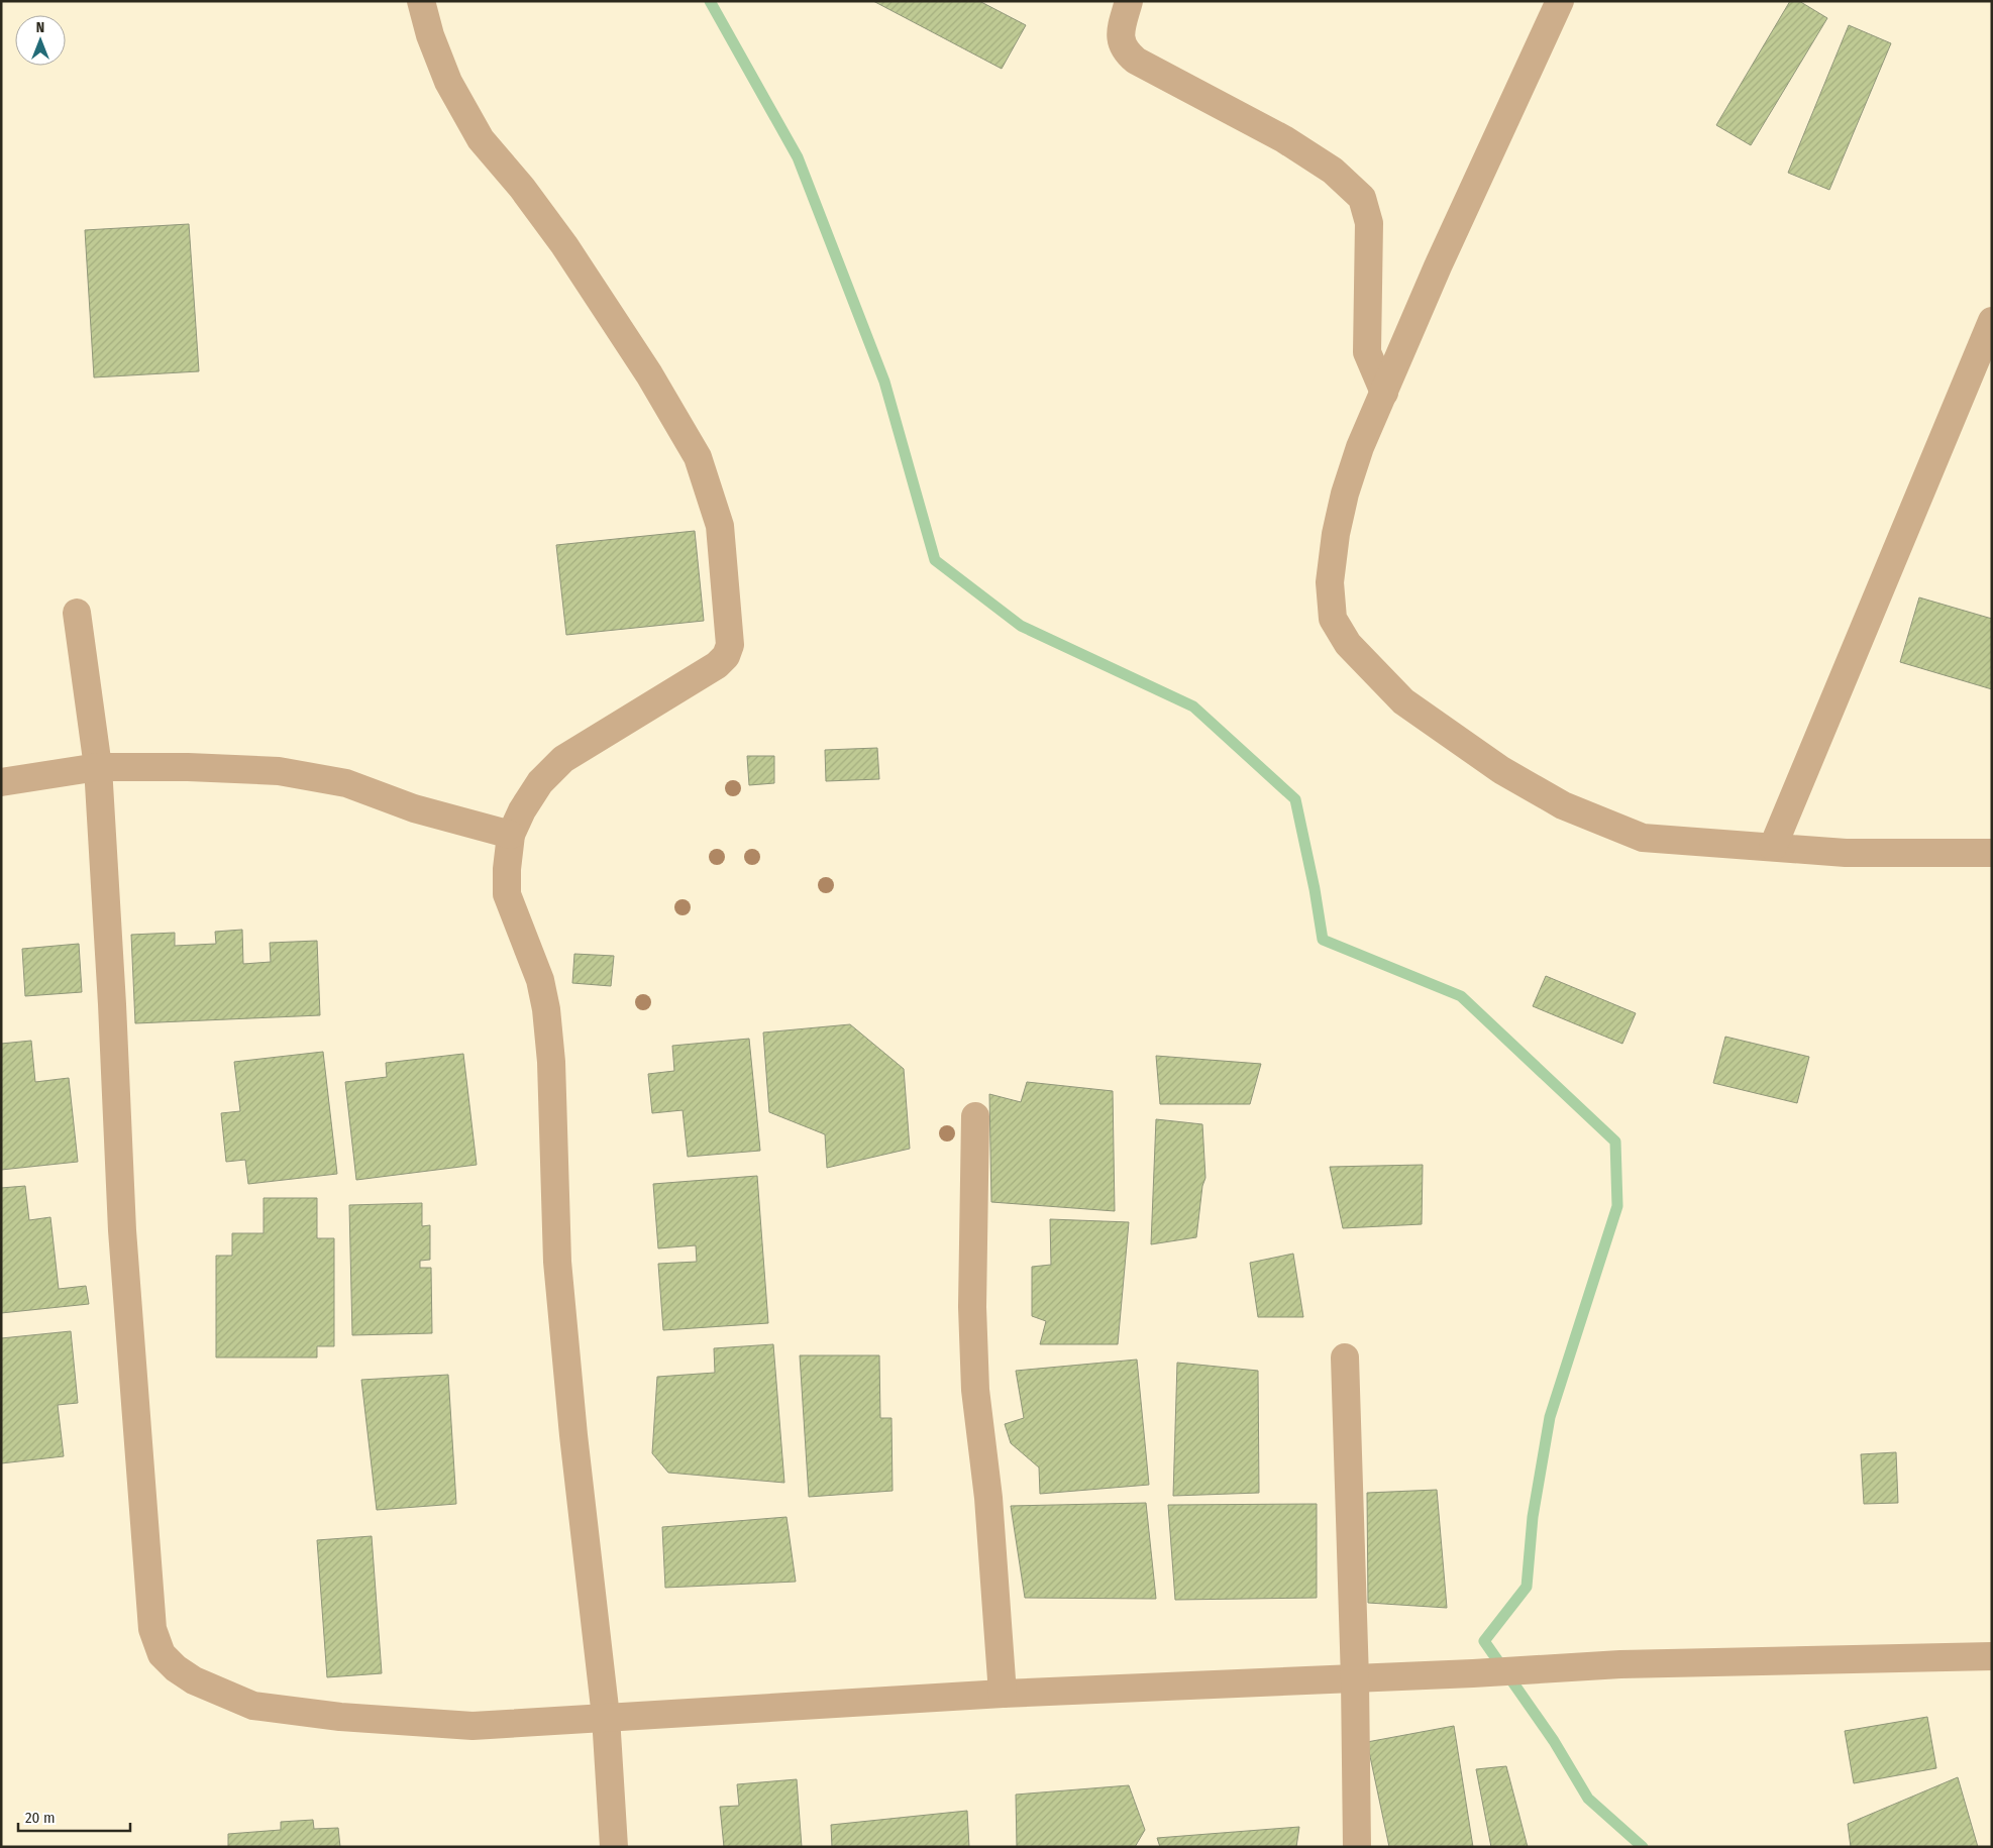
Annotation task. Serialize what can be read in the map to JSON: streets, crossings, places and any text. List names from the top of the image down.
{
  "scale_bar": "20 m",
  "north": "top"
}
